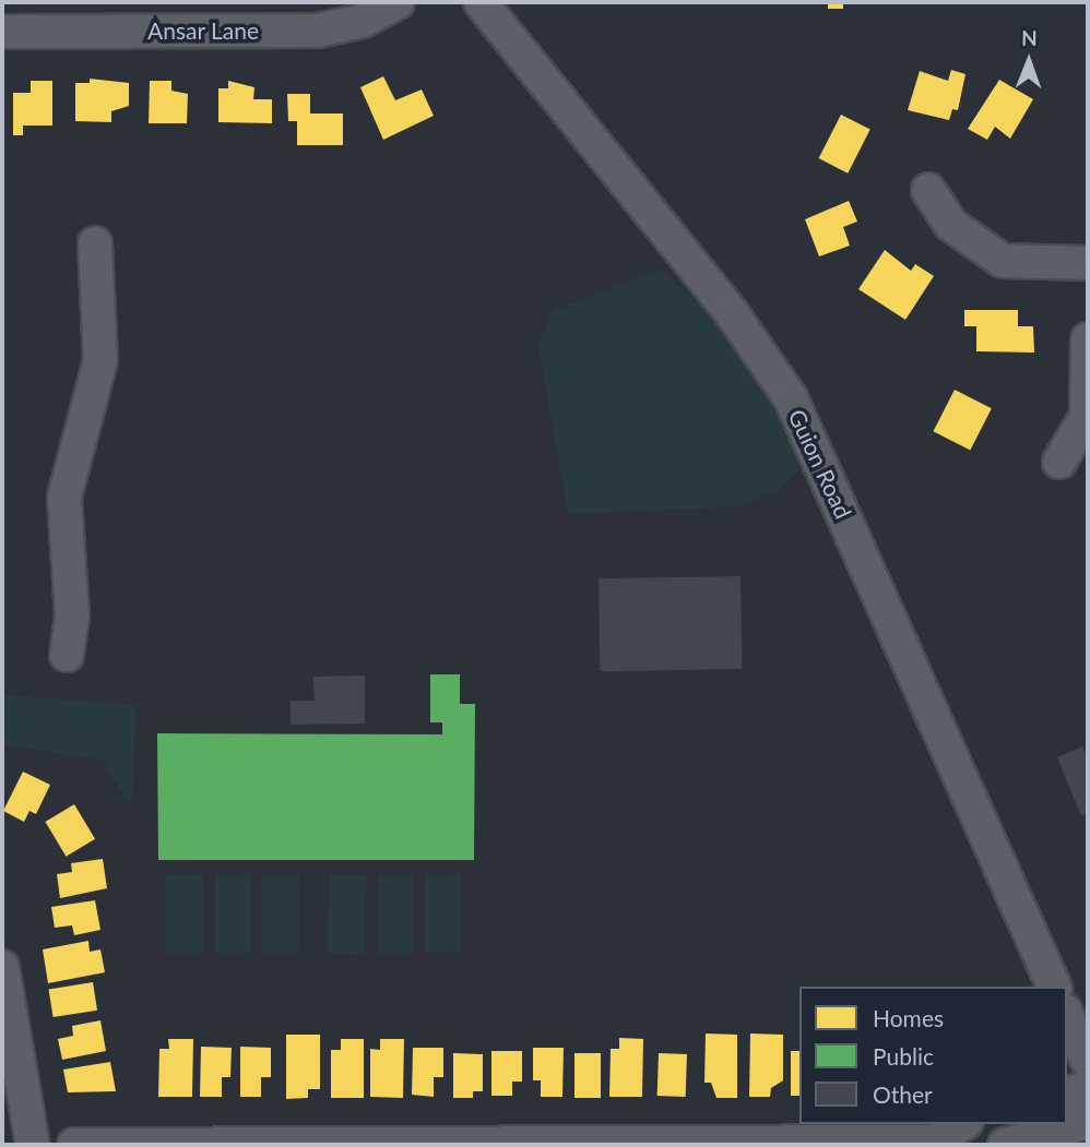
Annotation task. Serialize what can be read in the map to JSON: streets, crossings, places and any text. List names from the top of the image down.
{
  "streets": {
    "street": ["Ansar Lane", "Guion Road"]
  },
  "legend": ["Homes", "Public", "Other"],
  "north": "top"
}
